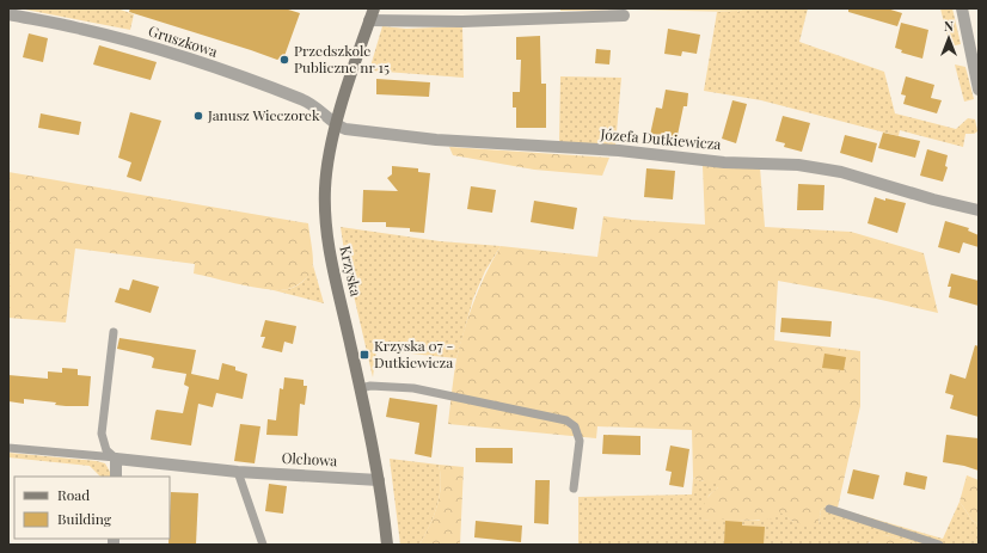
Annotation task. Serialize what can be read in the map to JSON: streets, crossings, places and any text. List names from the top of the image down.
{
  "streets": {
    "street": [
      "Gruszkowa",
      "Józefa Dutkiewicza",
      "Krzyska",
      "Olchowa"
    ]
  },
  "crossings": [
    ["Gruszkowa", "Józefa Dutkiewicza"],
    ["Gruszkowa", "Krzyska"],
    ["Józefa Dutkiewicza", "Krzyska"],
    ["Krzyska", "Olchowa"]
  ],
  "places": {
    "other": ["Przedszkole Publiczne nr 15", "Janusz Wieczorek"],
    "transit": ["Krzyska 07 - Dutkiewicza"]
  },
  "legend": ["Road", "Building"],
  "north": "top"
}
